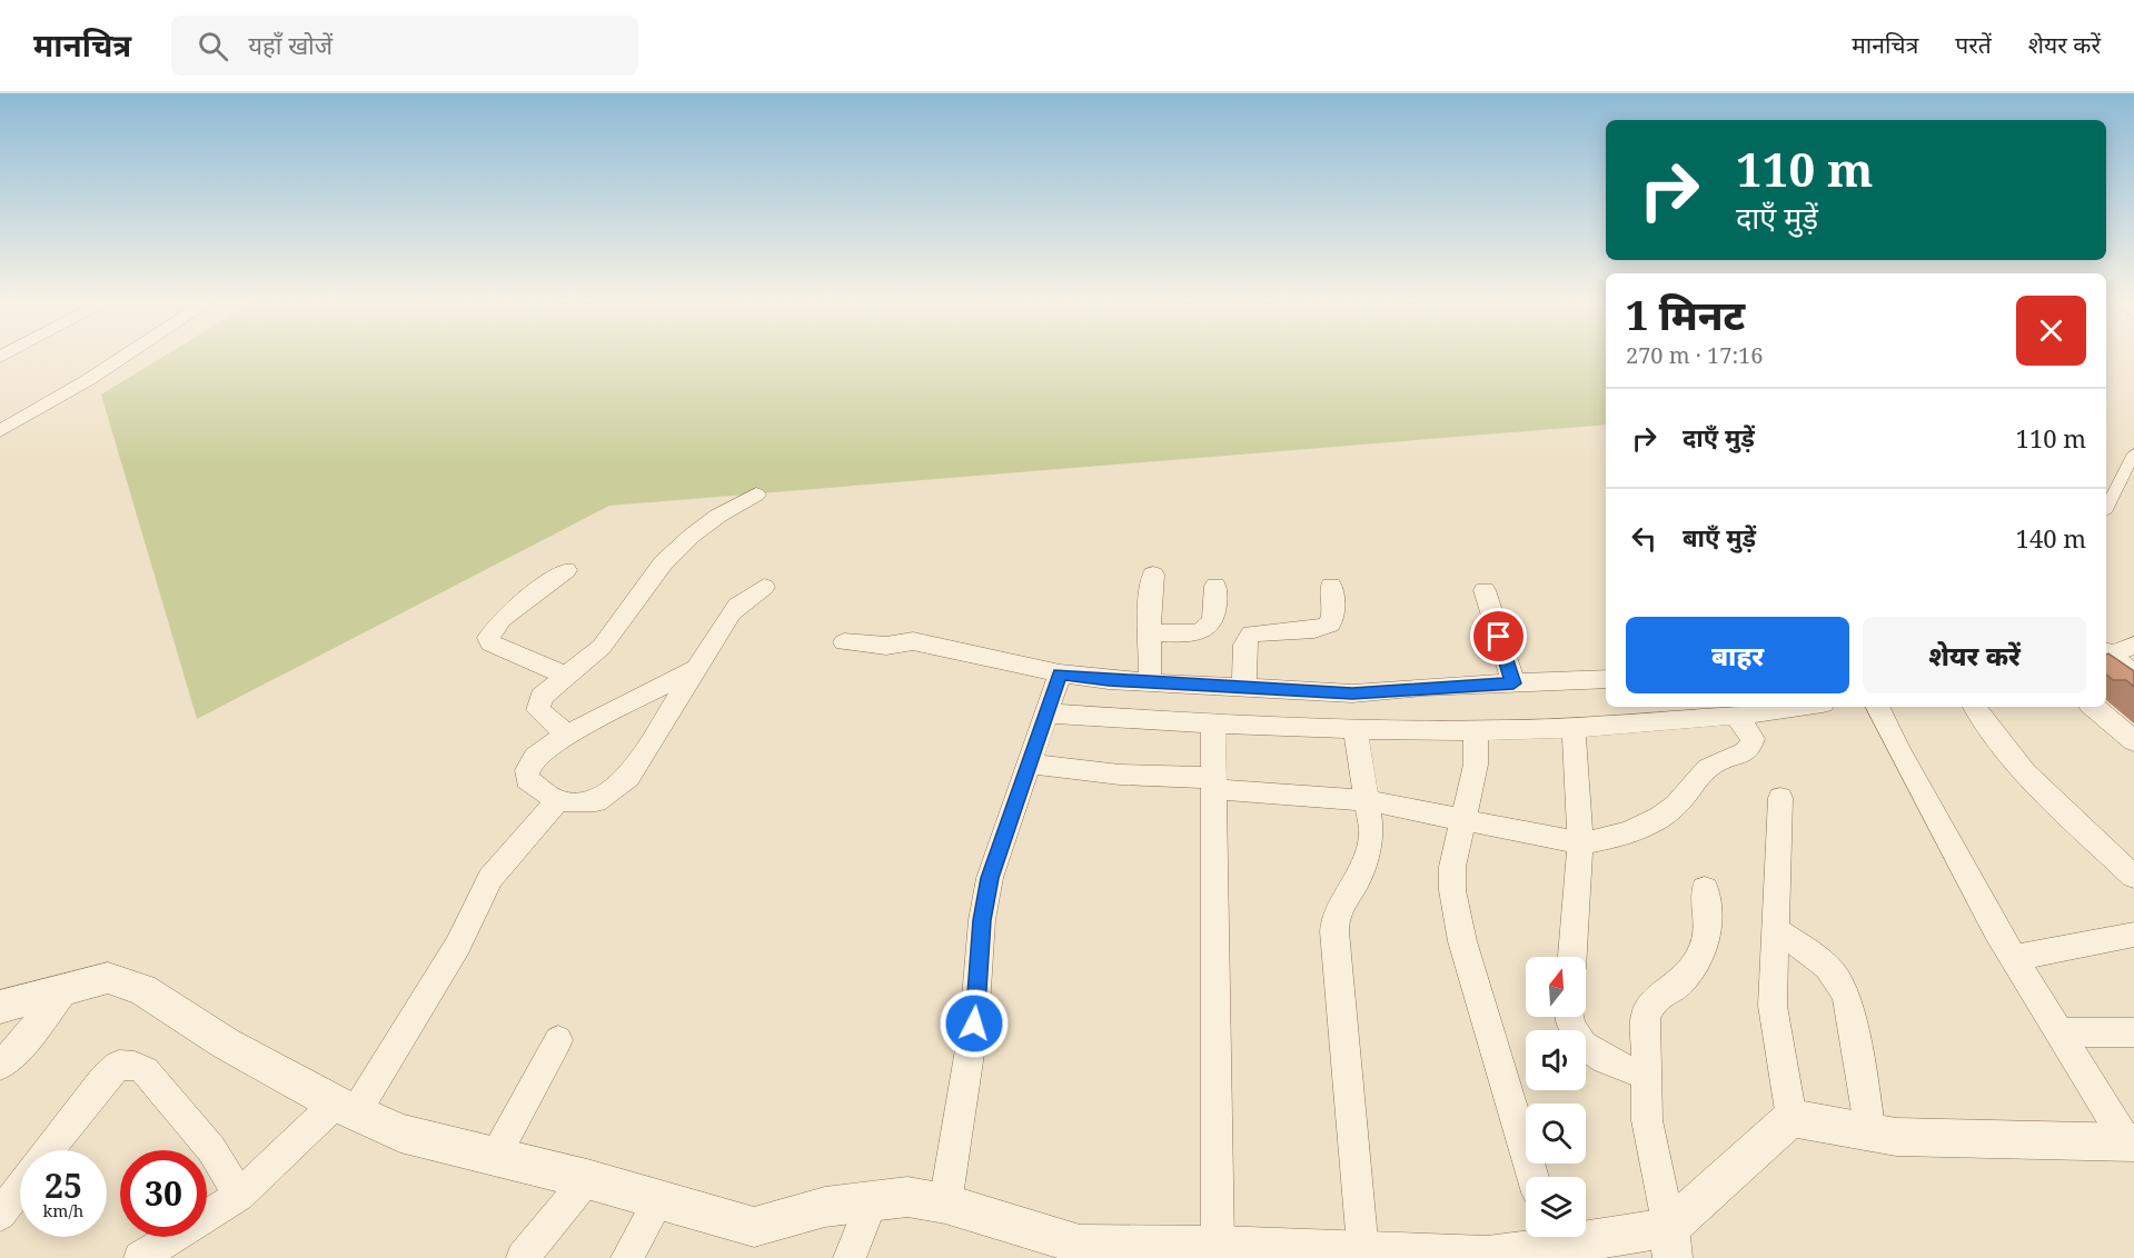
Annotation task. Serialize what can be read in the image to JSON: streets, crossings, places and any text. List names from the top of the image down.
{
  "north": "top",
  "page": {
    "header": "मानचित्र",
    "search": "यहाँ खोजें",
    "nav": ["मानचित्र", "परतें", "शेयर करें"],
    "turn": ["110 m", "दाएँ मुड़ें"],
    "heading": ["1 मिनट", "270 m · 17:16"],
    "list": [
      {
        "name": "दाएँ मुड़ें",
        "value": "110 m"
      },
      {
        "name": "बाएँ मुड़ें",
        "value": "140 m"
      }
    ],
    "buttons": ["बाहर", "शेयर करें"],
    "speed": "25 km/h",
    "limit": "30"
  }
}
